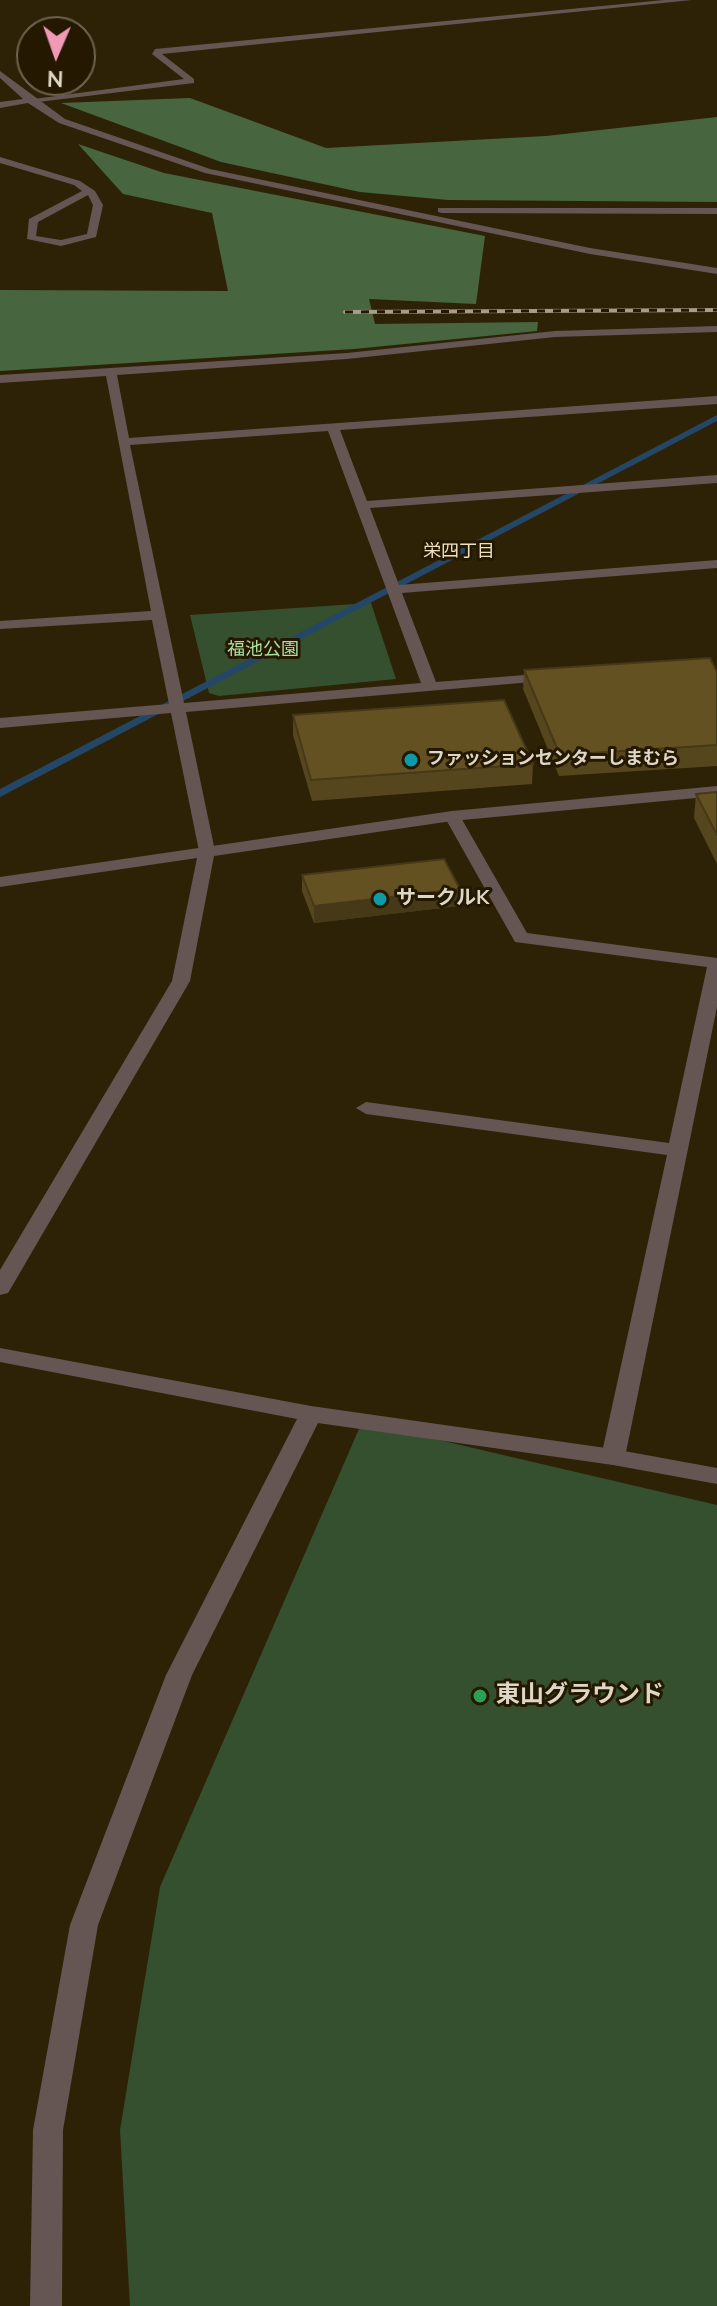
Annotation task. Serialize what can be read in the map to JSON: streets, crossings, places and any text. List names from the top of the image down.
{
  "districts": ["栄四丁目"],
  "parks": ["福池公園"],
  "places": ["ファッションセンターしまむら", "サークルK", "東山グラウンド"],
  "north": "bottom"
}
